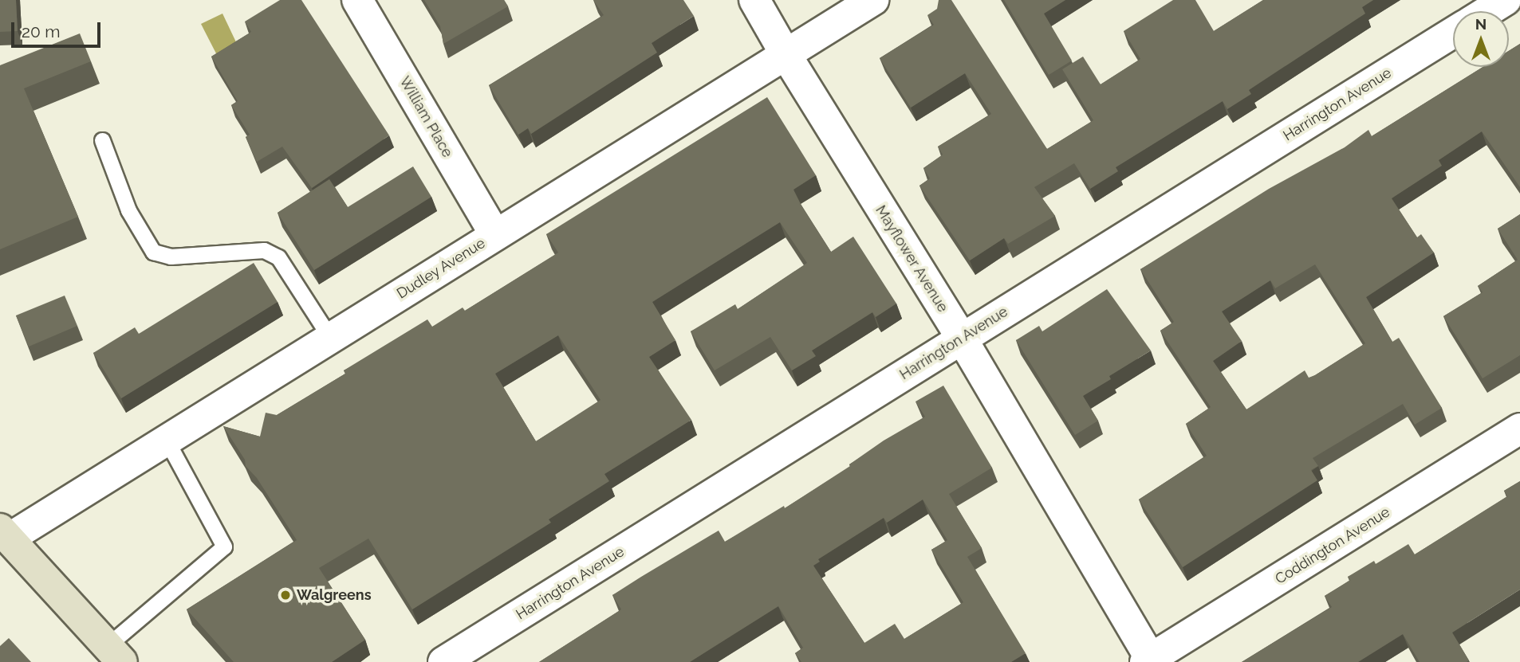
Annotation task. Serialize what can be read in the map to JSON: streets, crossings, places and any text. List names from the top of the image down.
{
  "streets": {
    "street": [
      "Harrington Avenue",
      "William Place",
      "Mayflower Avenue",
      "Dudley Avenue",
      "Coddington Avenue"
    ]
  },
  "crossings": [
    ["Harrington Avenue", "Mayflower Avenue"],
    ["William Place", "Dudley Avenue"],
    ["Mayflower Avenue", "Dudley Avenue"],
    ["Mayflower Avenue", "Coddington Avenue"]
  ],
  "places": ["Walgreens"],
  "scale_bar": "20 m",
  "north": "top"
}
